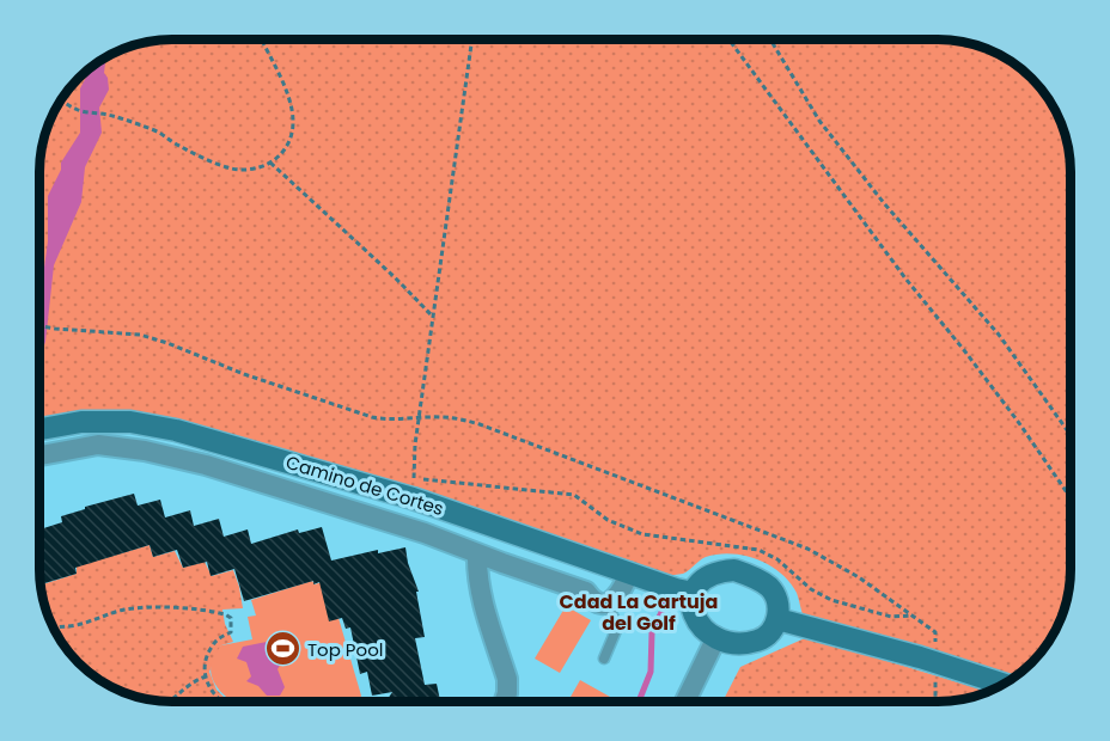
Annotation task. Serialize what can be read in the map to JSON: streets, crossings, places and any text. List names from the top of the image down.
{
  "streets": {
    "street": ["Camino de Cortes"]
  },
  "districts": ["Cdad La Cartuja del Golf"],
  "places": {
    "sports": ["Top Pool"]
  }
}
